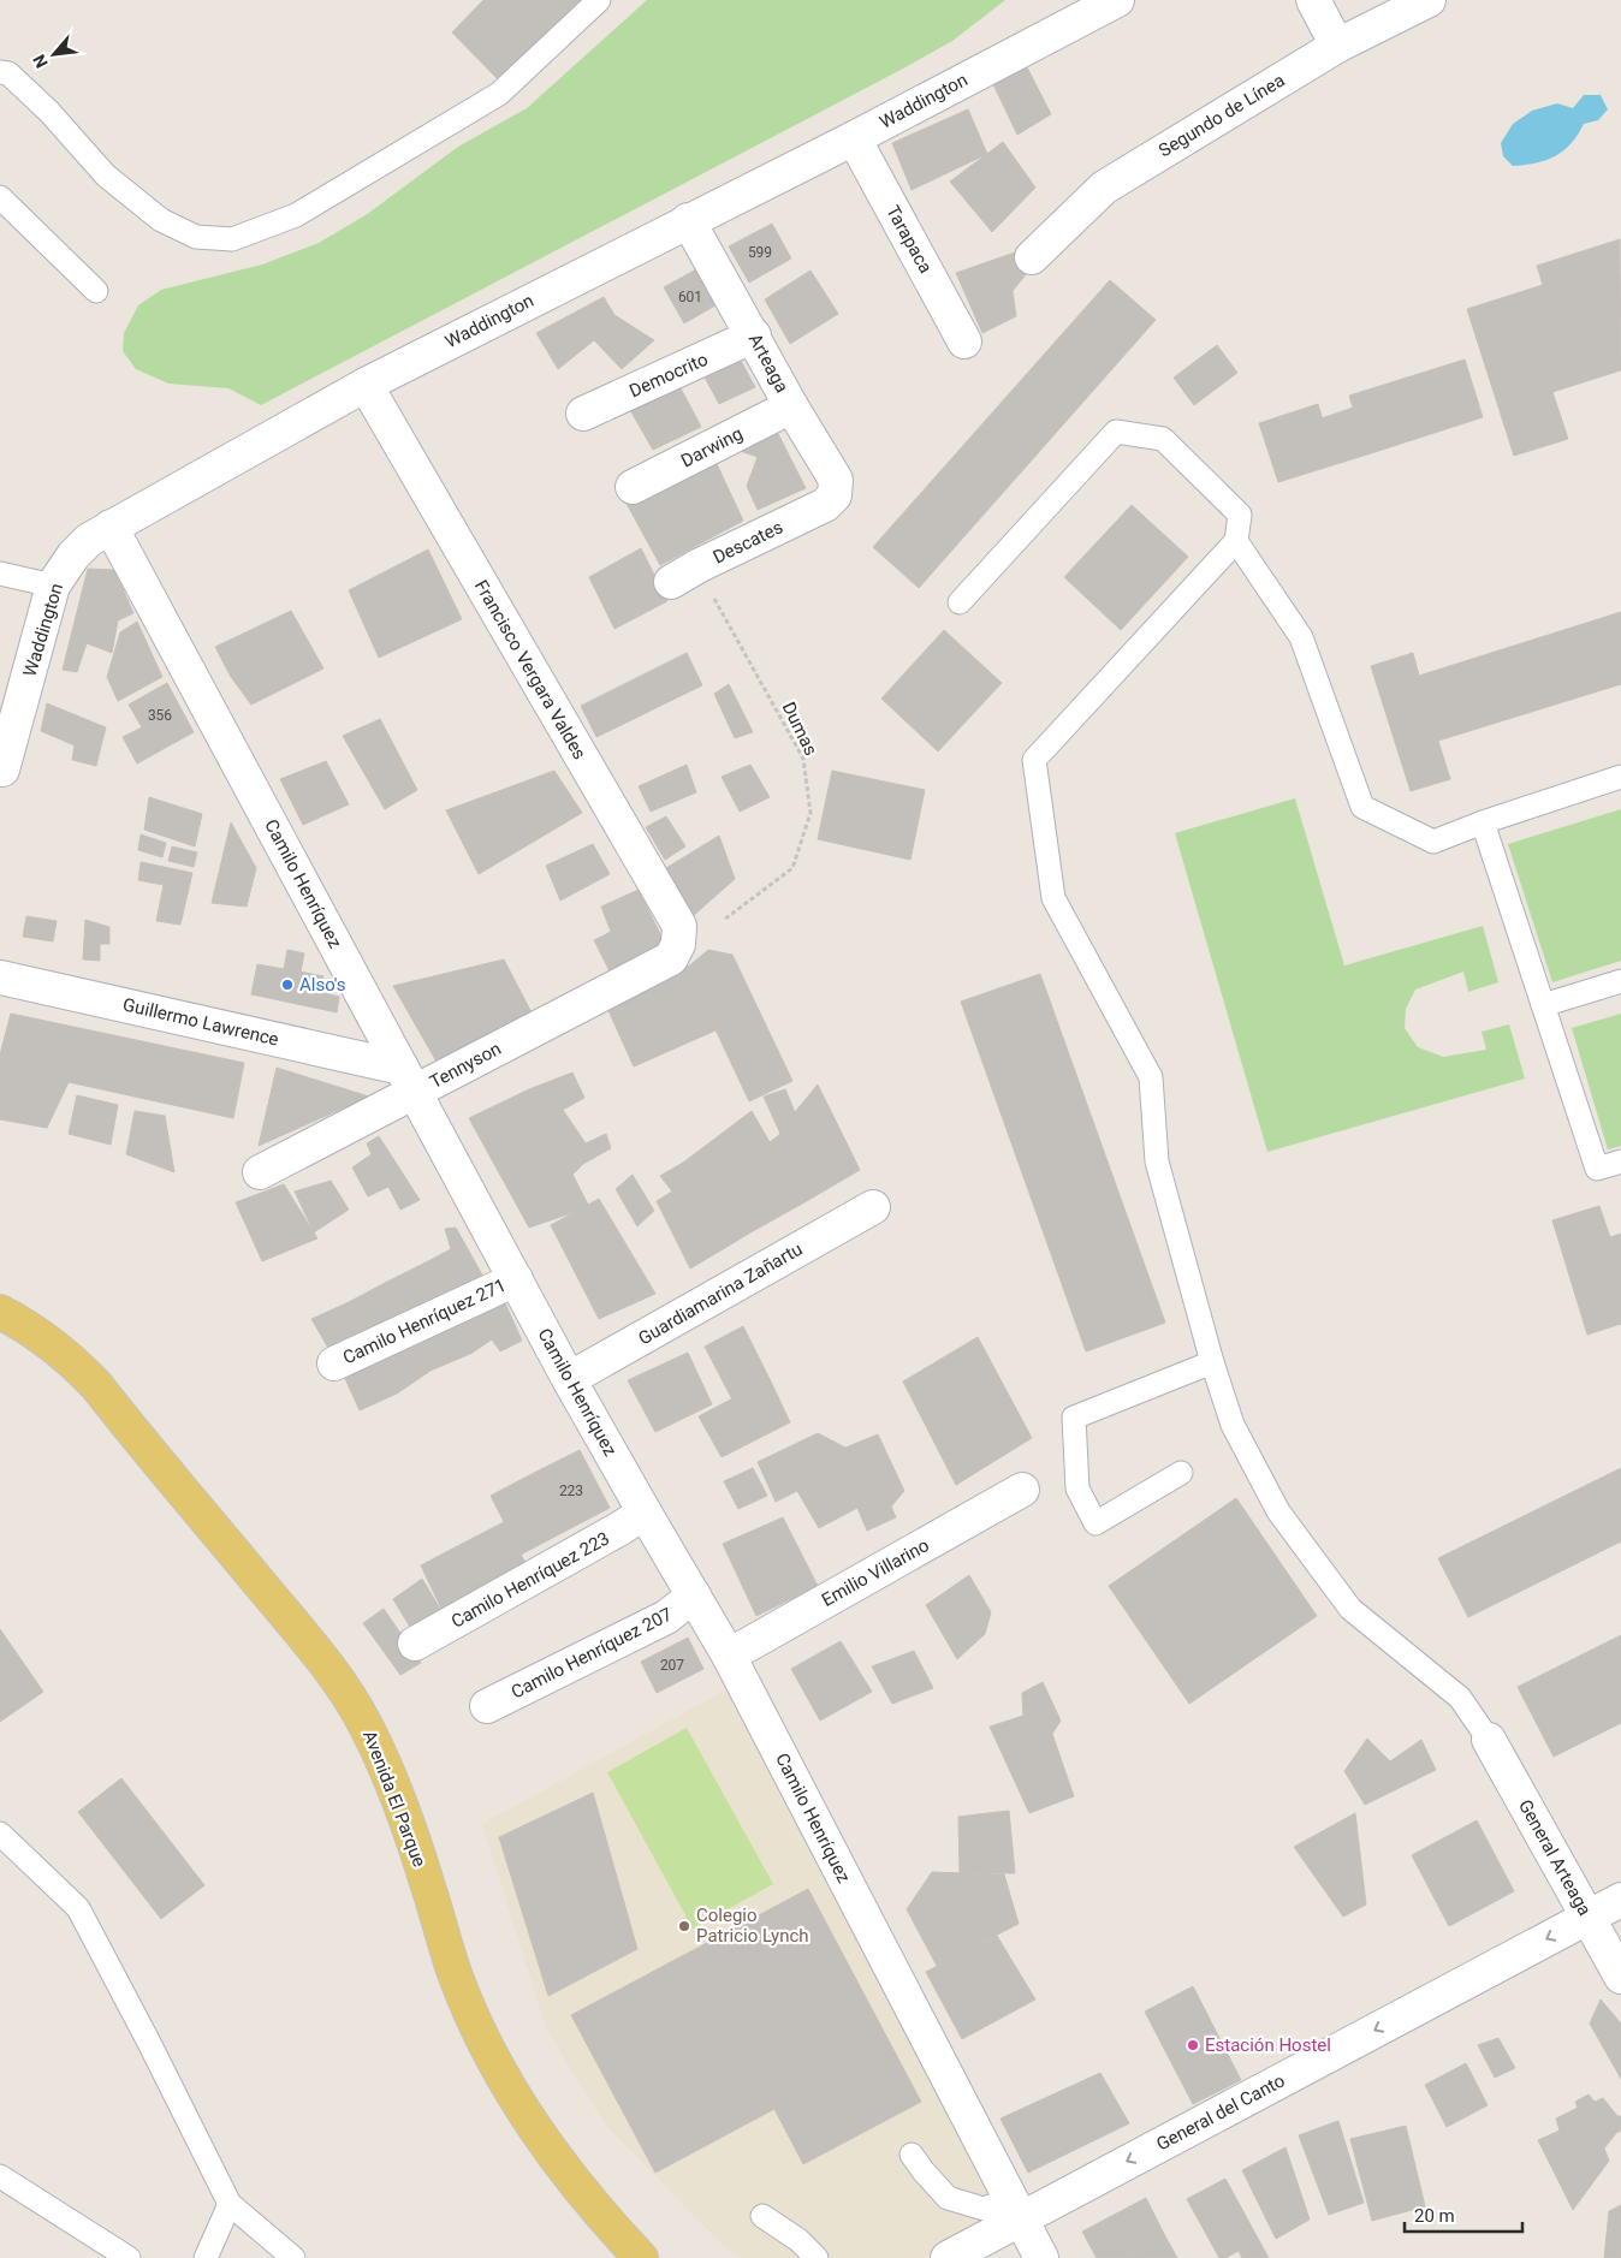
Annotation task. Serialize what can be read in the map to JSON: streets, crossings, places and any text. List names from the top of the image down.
{
  "streets": {
    "main road": ["Avenida El Parque"],
    "street": [
      "Waddington",
      "Segundo de Línea",
      "Tarapaca",
      "Arteaga",
      "Democrito",
      "Darwing",
      "Descates",
      "Francisco Vergara Valdes",
      "Camilo Henríquez",
      "Guillermo Lawrence",
      "Tennyson",
      "Guardiamarina Zañartu",
      "Camilo Henríquez 271",
      "Emilio Villarino",
      "Camilo Henríquez 223",
      "Camilo Henríquez 207",
      "General Arteaga",
      "General del Canto"
    ],
    "path": ["Dumas"]
  },
  "crossings": [
    ["Waddington", "Tarapaca"],
    ["Waddington", "Arteaga"],
    ["Waddington", "Francisco Vergara Valdes"],
    ["Waddington", "Camilo Henríquez"],
    ["Arteaga", "Democrito"],
    ["Arteaga", "Darwing"],
    ["Arteaga", "Descates"],
    ["Descates", "Dumas"],
    ["Francisco Vergara Valdes", "Tennyson"],
    ["Camilo Henríquez", "Guillermo Lawrence"],
    ["Camilo Henríquez", "Tennyson"],
    ["Camilo Henríquez", "Guardiamarina Zañartu"],
    ["Camilo Henríquez", "Camilo Henríquez 271"],
    ["Camilo Henríquez", "Emilio Villarino"],
    ["Camilo Henríquez", "Camilo Henríquez 223"],
    ["Camilo Henríquez", "Camilo Henríquez 207"],
    ["Camilo Henríquez", "General del Canto"],
    ["Guillermo Lawrence", "Tennyson"],
    ["General Arteaga", "General del Canto"]
  ],
  "one_way": ["General del Canto"],
  "places": ["Also's", "Colegio Patricio Lynch", "Estación Hostel"],
  "house_numbers": [
    "599",
    "601",
    "356",
    "223",
    "207"
  ],
  "scale_bar": "20 m",
  "north": "bottom left"
}
